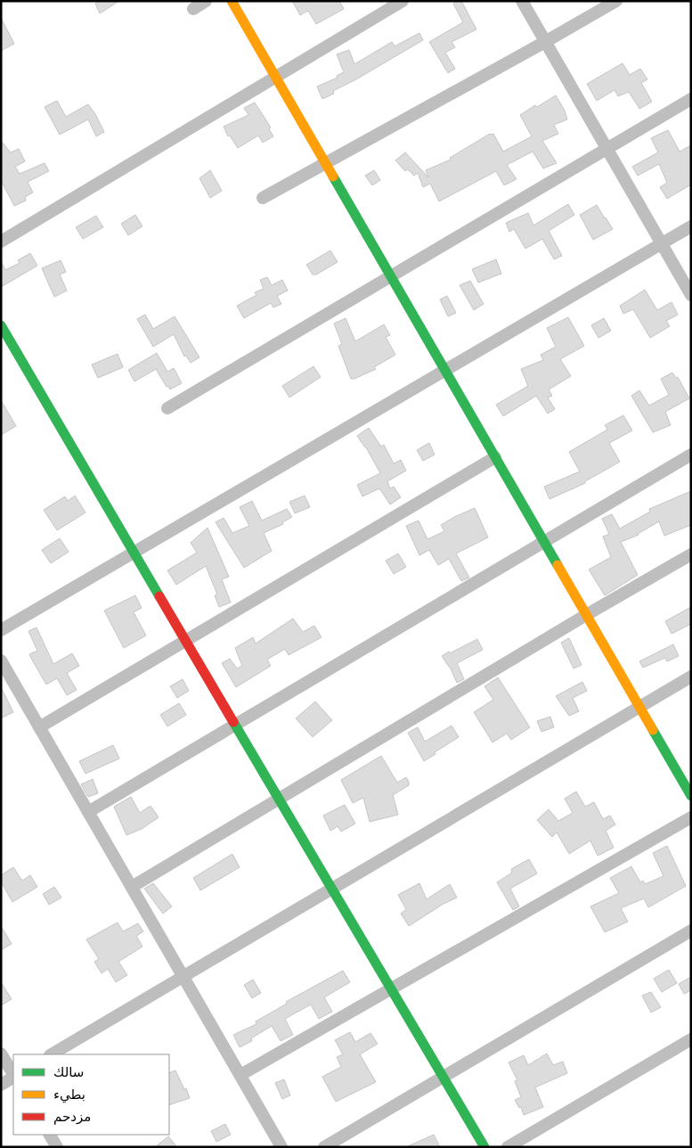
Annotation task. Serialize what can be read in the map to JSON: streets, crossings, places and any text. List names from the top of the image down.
{
  "legend": ["سالك", "بطيء", "مزدحم"]
}
